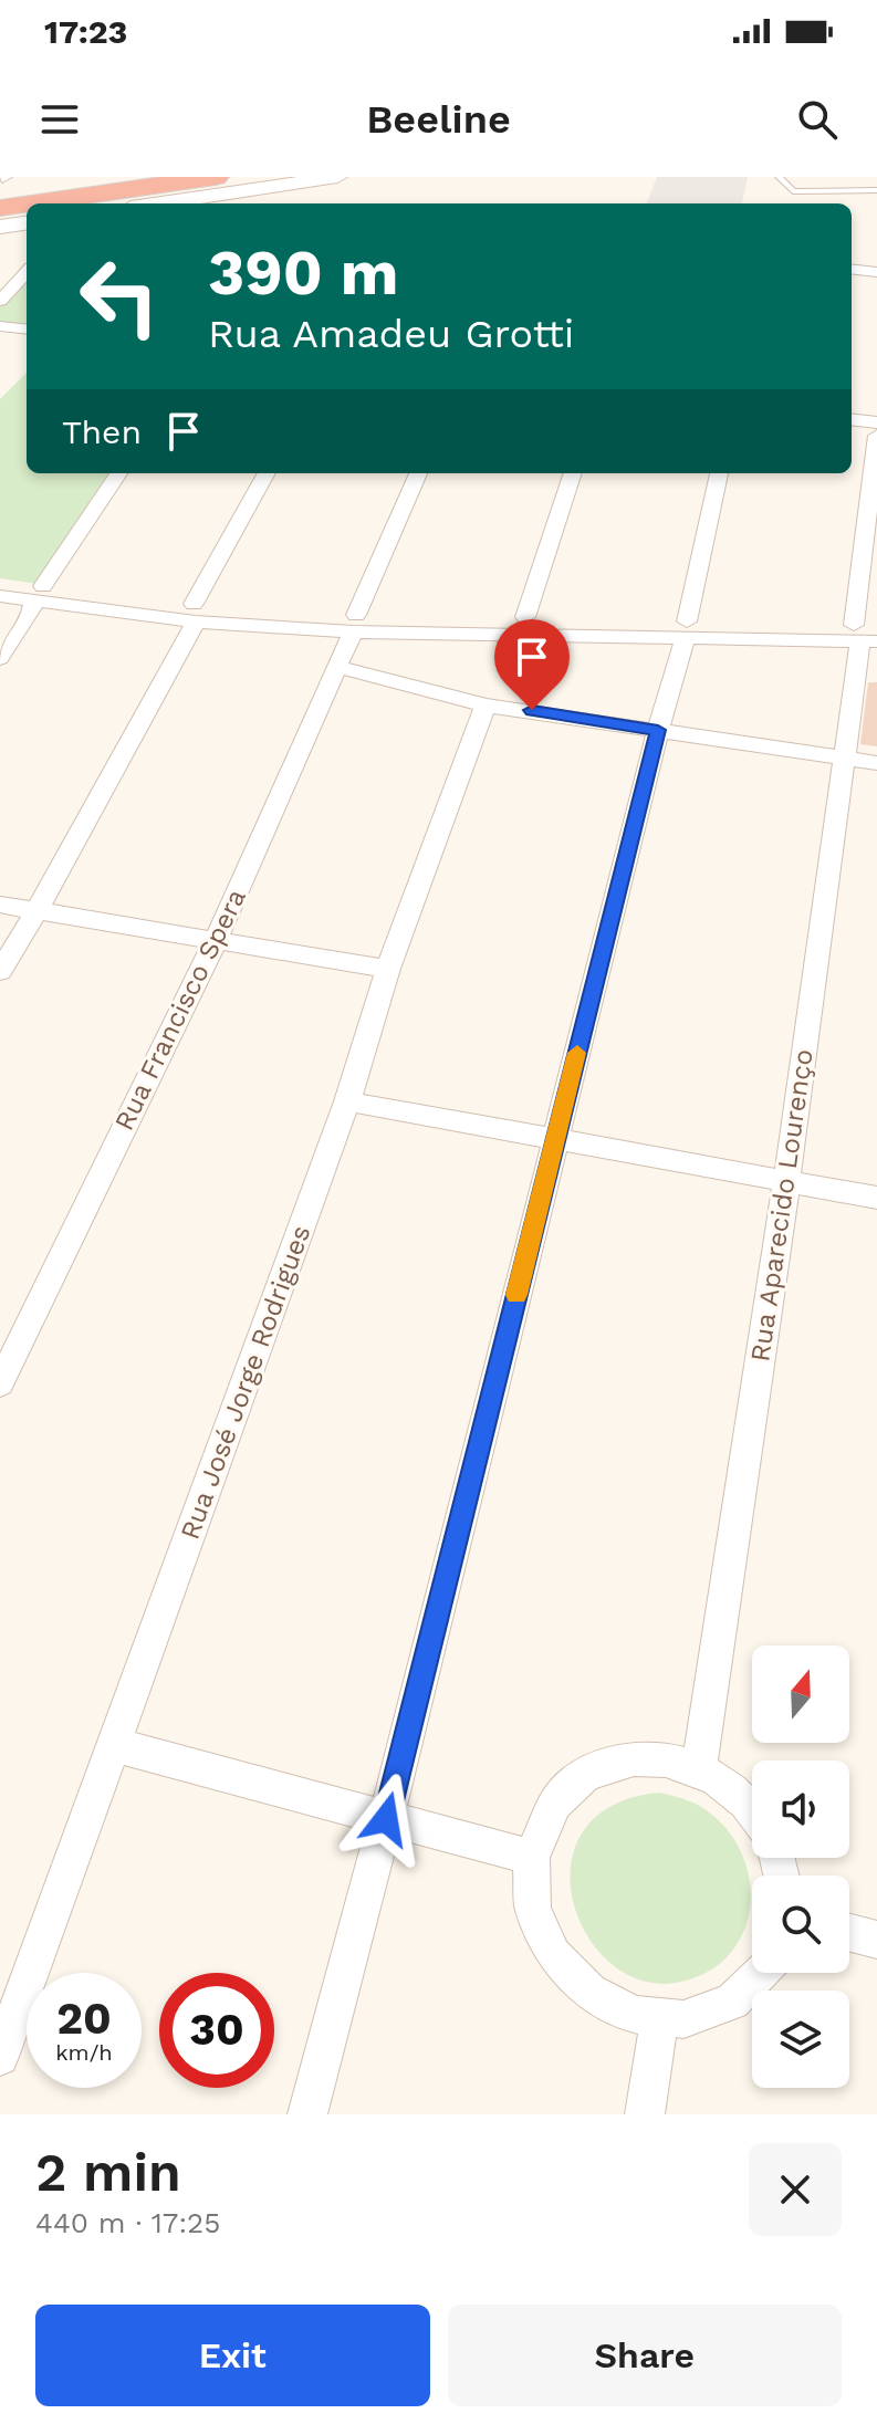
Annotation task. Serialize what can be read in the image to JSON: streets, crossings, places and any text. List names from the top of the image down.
{
  "streets": {
    "street": ["Rua Francisco Spera", "Rua Aparecido Lourenço", "Rua José Jorge Rodrigues"]
  },
  "north": "top",
  "page": {
    "status": "17:23",
    "header": "Beeline",
    "turn": ["390 m", "Rua Amadeu Grotti"],
    "then": "Then",
    "speed": "20 km/h",
    "limit": "30",
    "heading": ["2 min", "440 m · 17:25"],
    "buttons": ["Exit", "Share"]
  }
}
